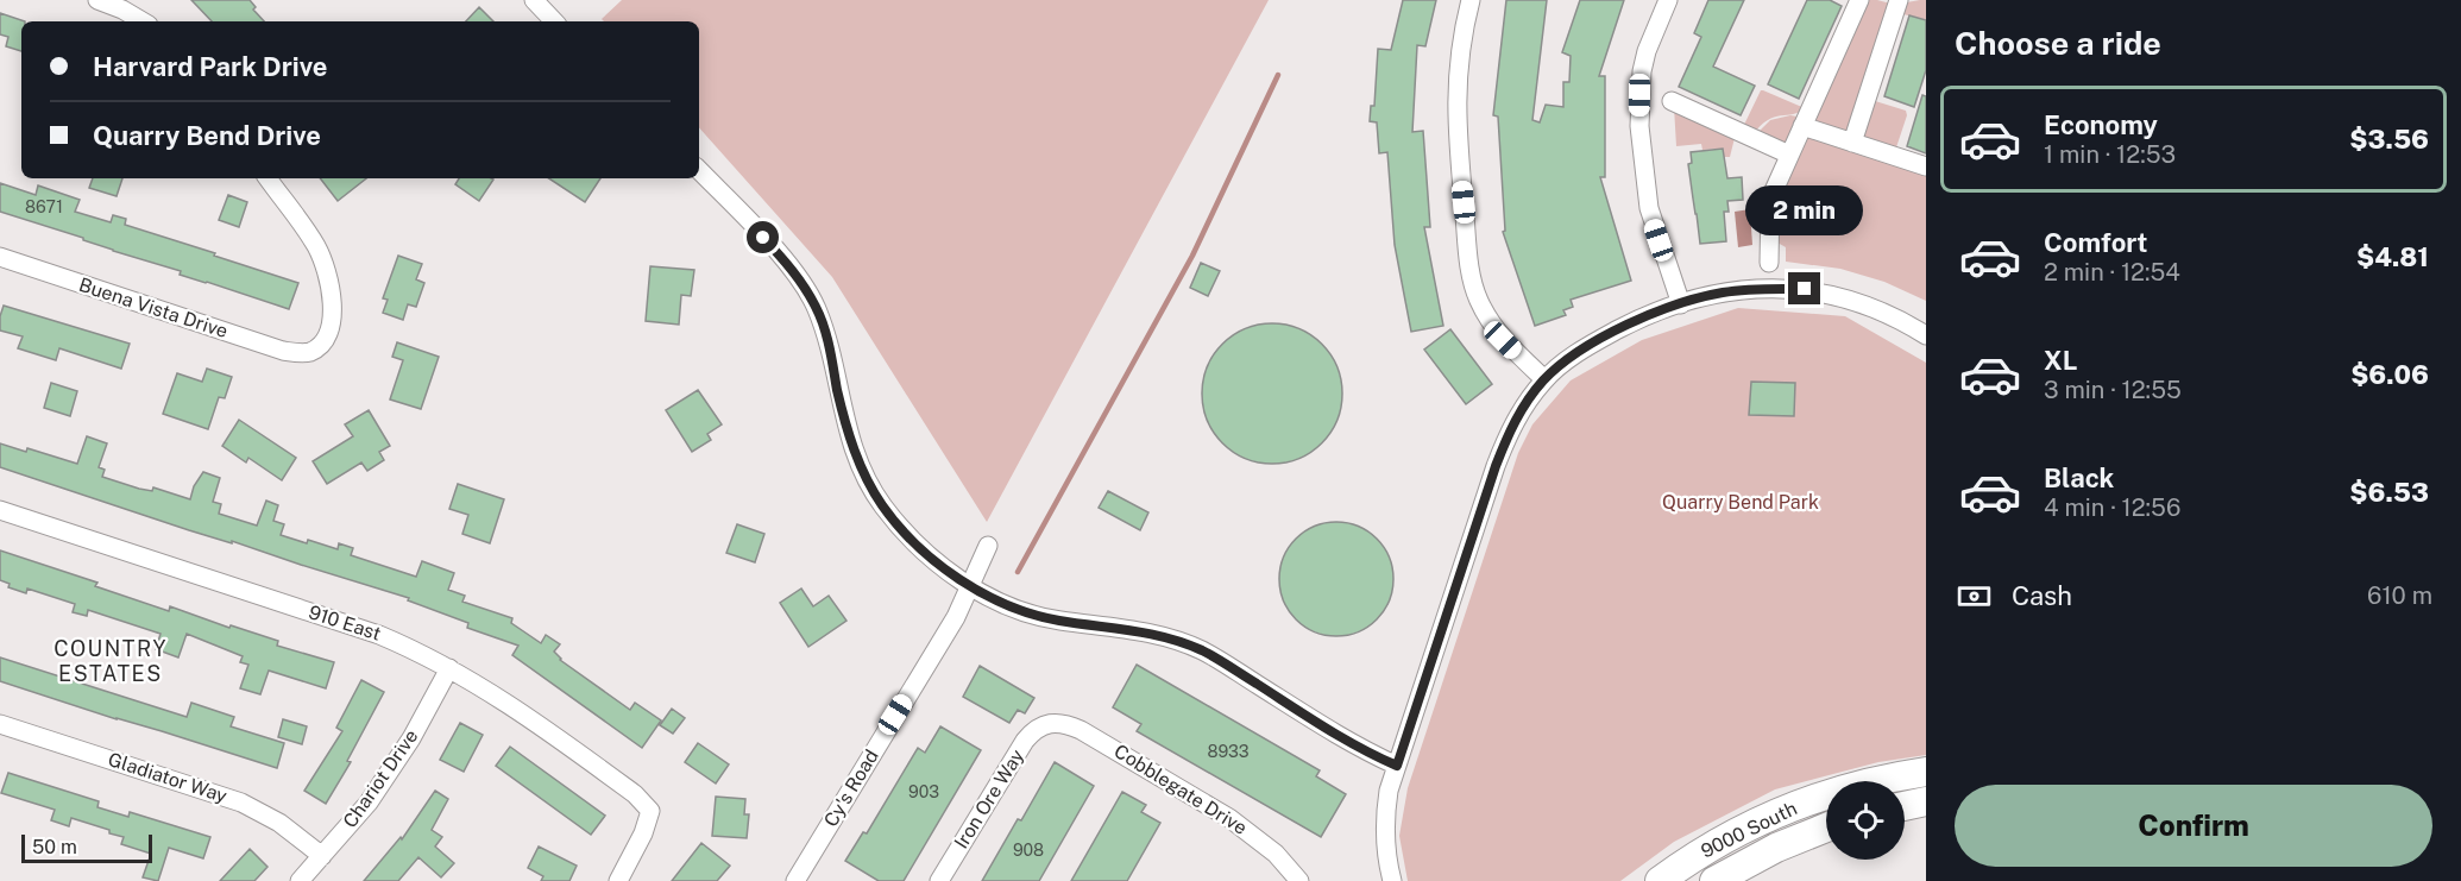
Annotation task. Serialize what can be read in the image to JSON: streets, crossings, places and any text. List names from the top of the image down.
{
  "streets": {
    "main road": ["9000 South"],
    "street": [
      "Buena Vista Drive",
      "910 East",
      "Gladiator Way",
      "Chariot Drive",
      "Cy's Road",
      "Cobblegate Drive",
      "Iron Ore Way"
    ]
  },
  "crossings": [
    ["910 East", "Chariot Drive"],
    ["Gladiator Way", "Chariot Drive"],
    ["Cobblegate Drive", "Iron Ore Way"]
  ],
  "districts": ["COUNTRY ESTATES"],
  "parks": ["Quarry Bend Park"],
  "house_numbers": [
    "8671",
    "8933",
    "903",
    "908"
  ],
  "scale_bar": "50 m",
  "page": {
    "heading": "Choose a ride",
    "banner": ["Harvard Park Drive", "Quarry Bend Drive"],
    "list": [
      {
        "name": "Economy",
        "note": "1 min · 12:53",
        "value": "$3.56"
      },
      {
        "name": "Comfort",
        "note": "2 min · 12:54",
        "value": "$4.81"
      },
      {
        "name": "XL",
        "note": "3 min · 12:55",
        "value": "$6.06"
      },
      {
        "name": "Black",
        "note": "4 min · 12:56",
        "value": "$6.53"
      }
    ],
    "bubble": "2 min",
    "pay": ["Cash", "610 m"],
    "buttons": "Confirm",
    "scale": "50 m"
  }
}
